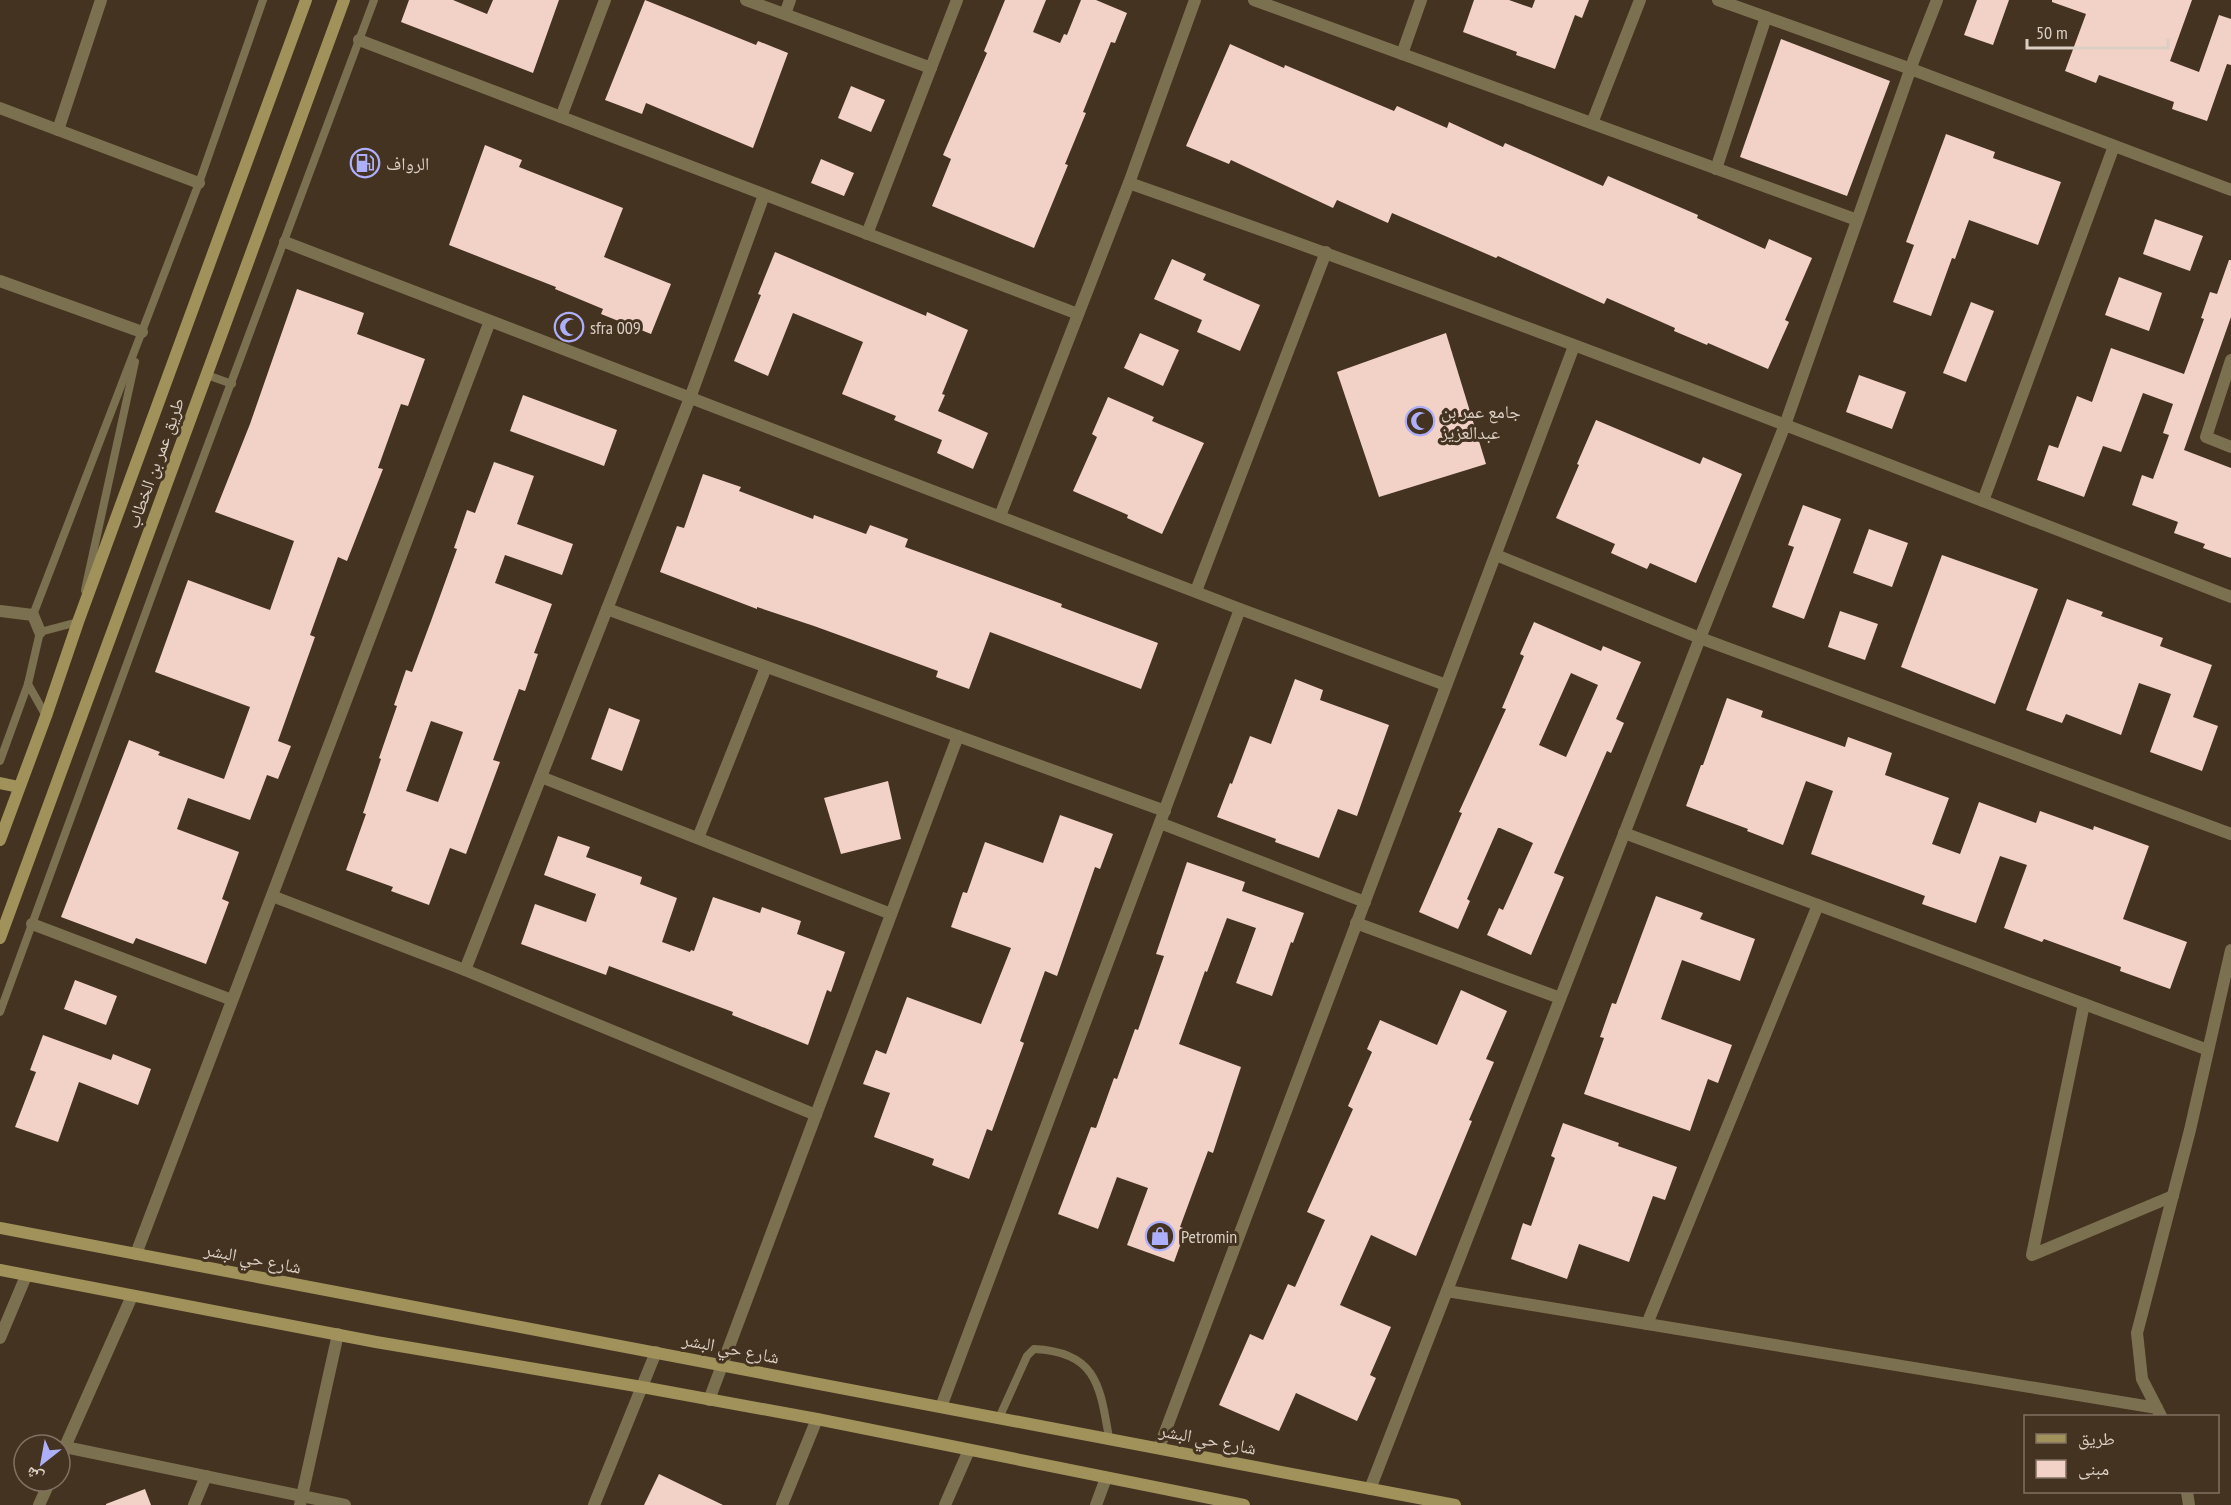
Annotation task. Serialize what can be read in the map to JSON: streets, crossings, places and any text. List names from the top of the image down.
{
  "streets": {
    "street": ["طريق عمر بن الخطاب", "شارع حي البشر"]
  },
  "places": {
    "fuel station": ["الرواف"],
    "mosque": ["sfra 009", "جامع عمر بن عبدالعزيز"],
    "shop": ["Petromin"]
  },
  "legend": ["طريق", "مبنى"],
  "scale_bar": "50 m",
  "north": "bottom left"
}
